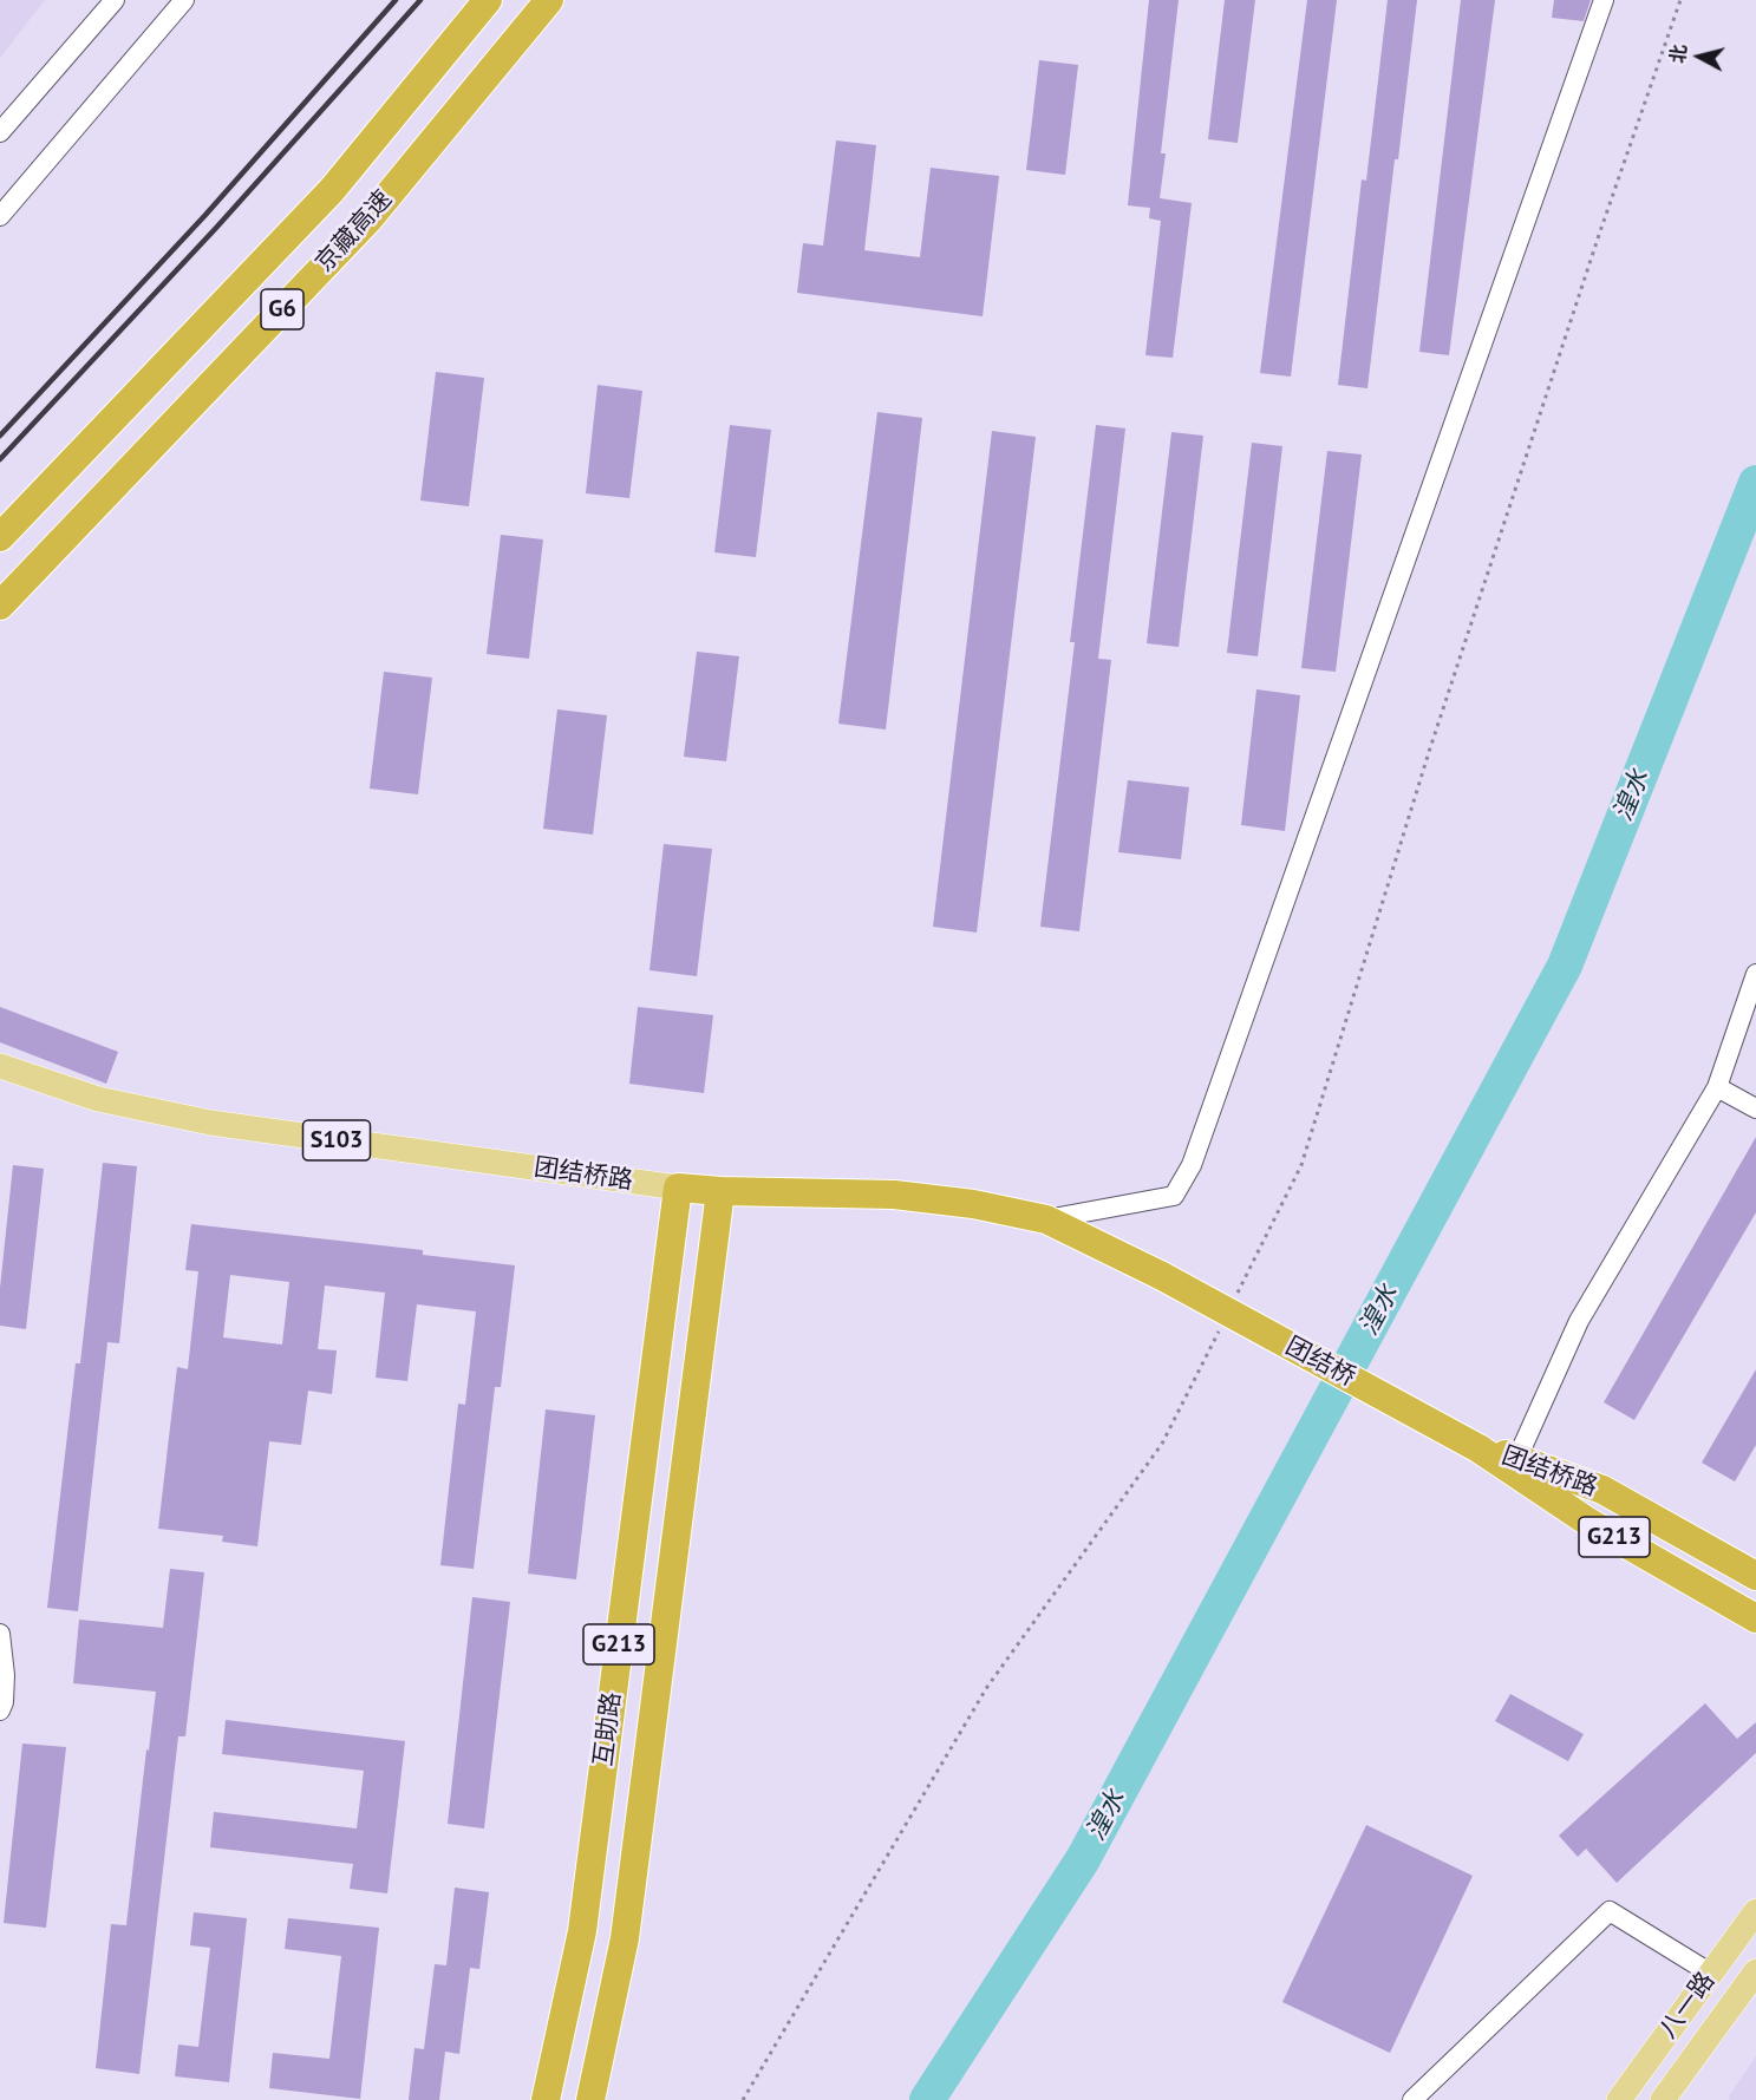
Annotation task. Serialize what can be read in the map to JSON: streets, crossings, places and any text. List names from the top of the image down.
{
  "streets": {
    "highway": [
      "京藏高速",
      "G6",
      "团结桥路",
      "团结桥",
      "G213",
      "互助路"
    ],
    "main road": ["S103", "八一路"]
  },
  "crossings": [
    ["团结桥路", "团结桥"],
    ["团结桥路", "互助路"]
  ],
  "water": ["湟水"],
  "north": "left"
}
